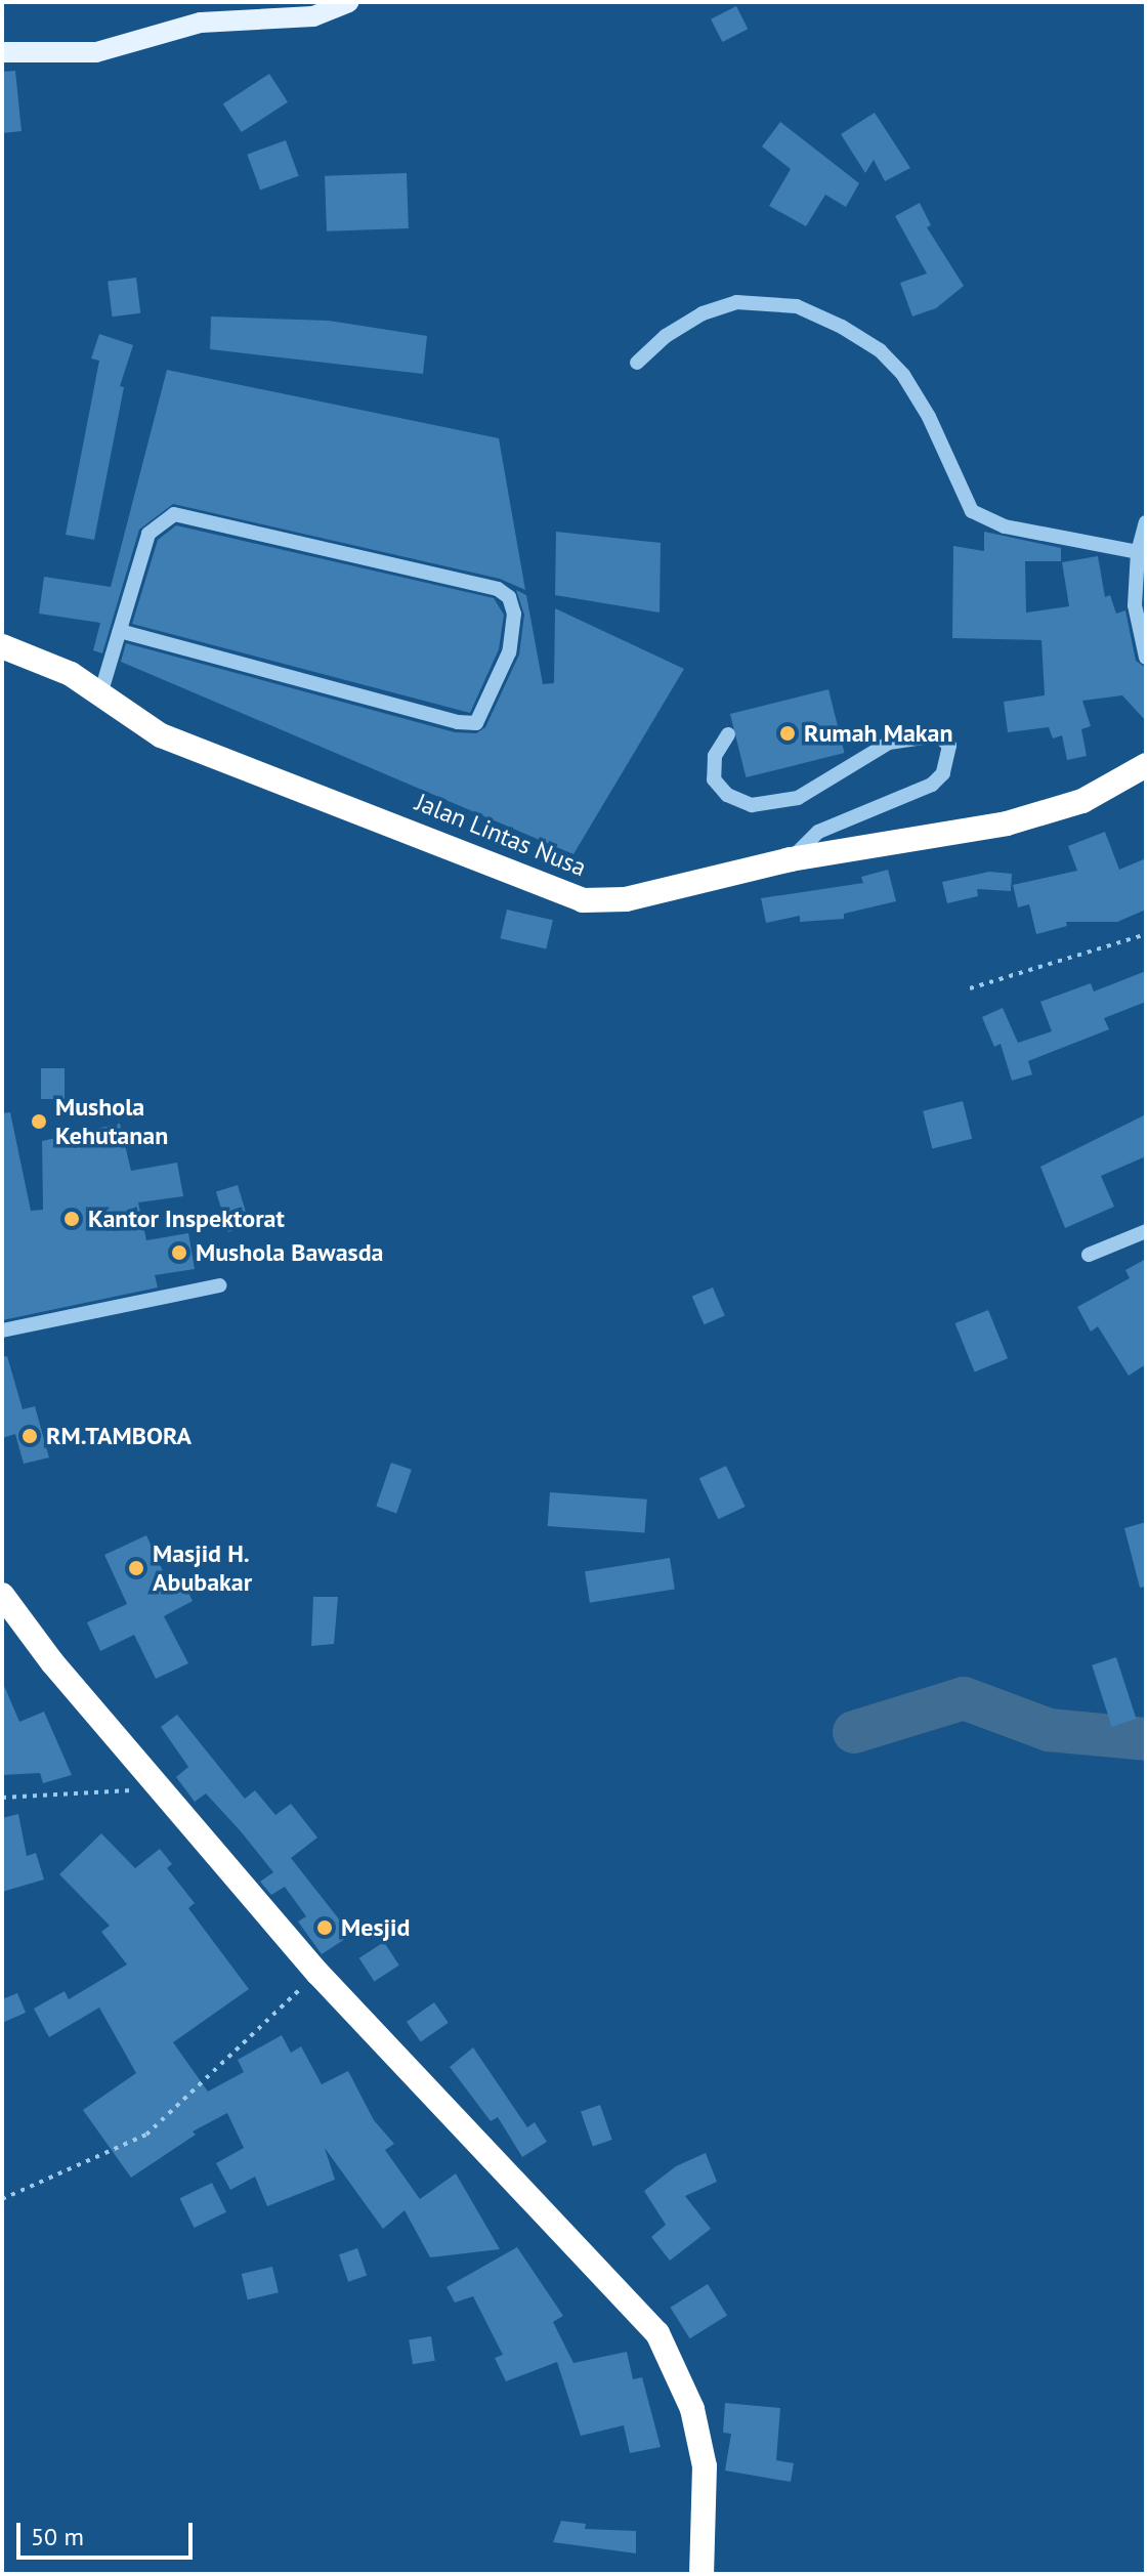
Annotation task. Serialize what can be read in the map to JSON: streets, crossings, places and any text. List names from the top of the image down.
{
  "streets": {
    "highway": ["Jalan Lintas Nusa"]
  },
  "places": [
    "Rumah Makan",
    "Mushola Kehutanan",
    "Kantor Inspektorat",
    "Mushola Bawasda",
    "RM.TAMBORA",
    "Masjid H. Abubakar",
    "Mesjid"
  ],
  "scale_bar": "50 m"
}
